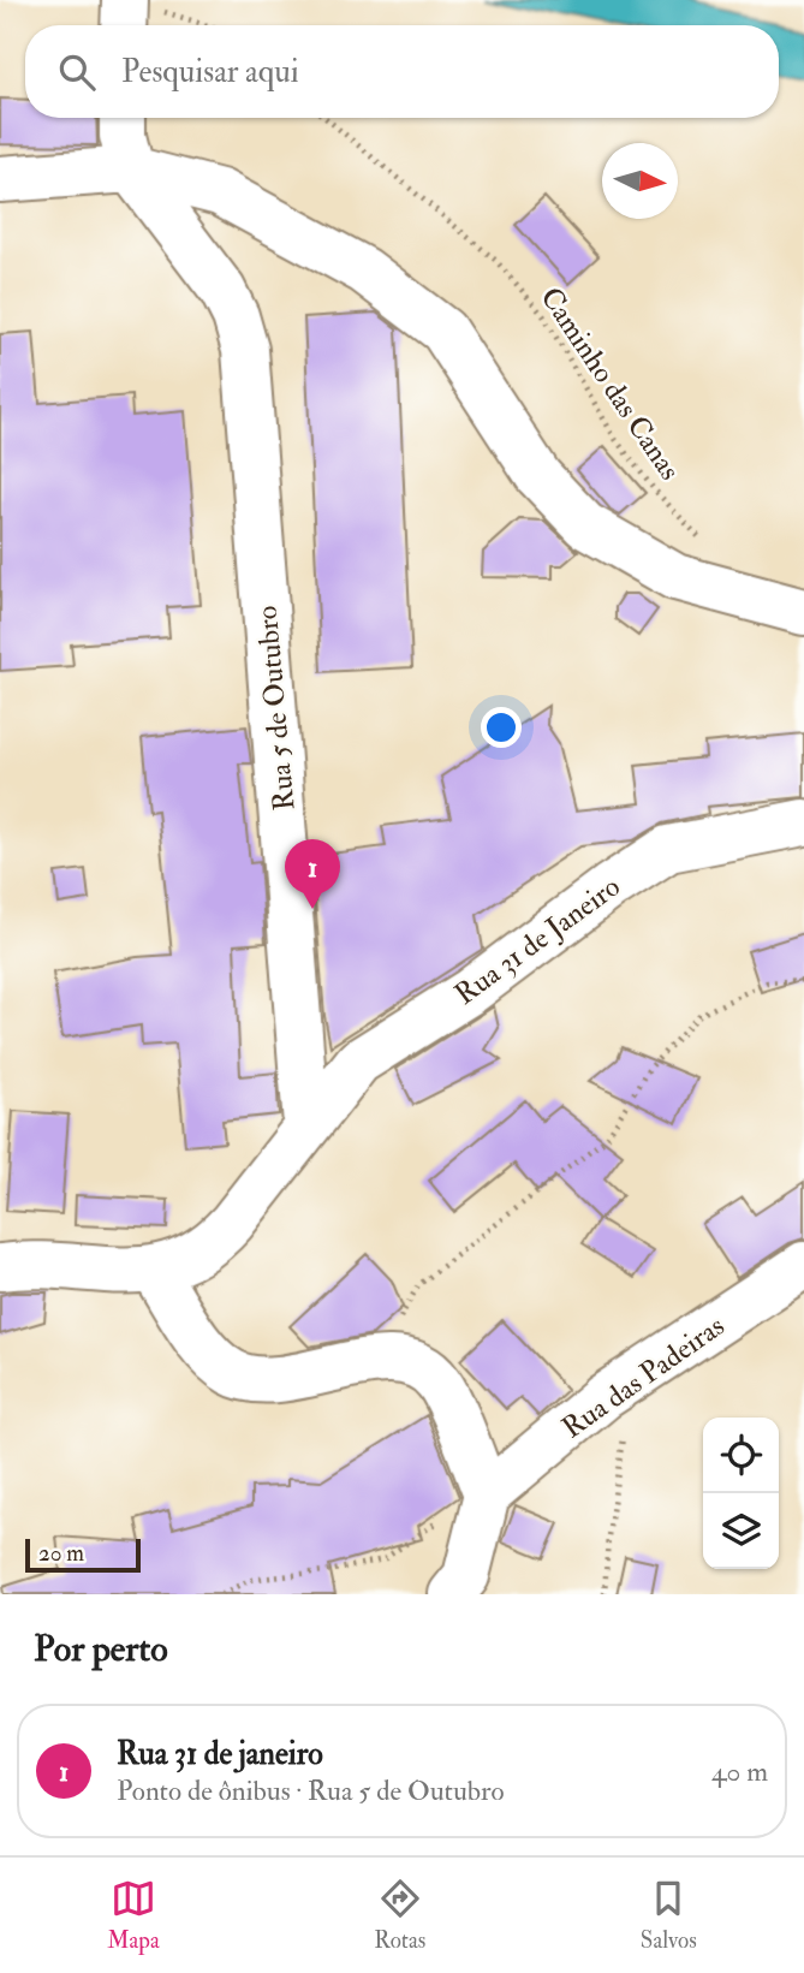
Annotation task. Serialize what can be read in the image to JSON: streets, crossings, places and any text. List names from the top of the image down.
{
  "streets": {
    "street": ["Rua 5 de Outubro", "Rua 31 de Janeiro", "Rua das Padeiras"],
    "path": ["Caminho das Canas"]
  },
  "crossings": [
    ["Rua 5 de Outubro", "Rua 31 de Janeiro"]
  ],
  "scale_bar": "20 m",
  "north": "right",
  "page": {
    "search": "Pesquisar aqui",
    "pins": "1",
    "scale": "20 m",
    "heading": "Por perto",
    "list": [
      {
        "mark": "1",
        "name": "Rua 31 de janeiro",
        "note": "Ponto de ônibus · Rua 5 de Outubro",
        "value": "40 m"
      }
    ],
    "nav": ["Mapa", "Rotas", "Salvos"]
  }
}
